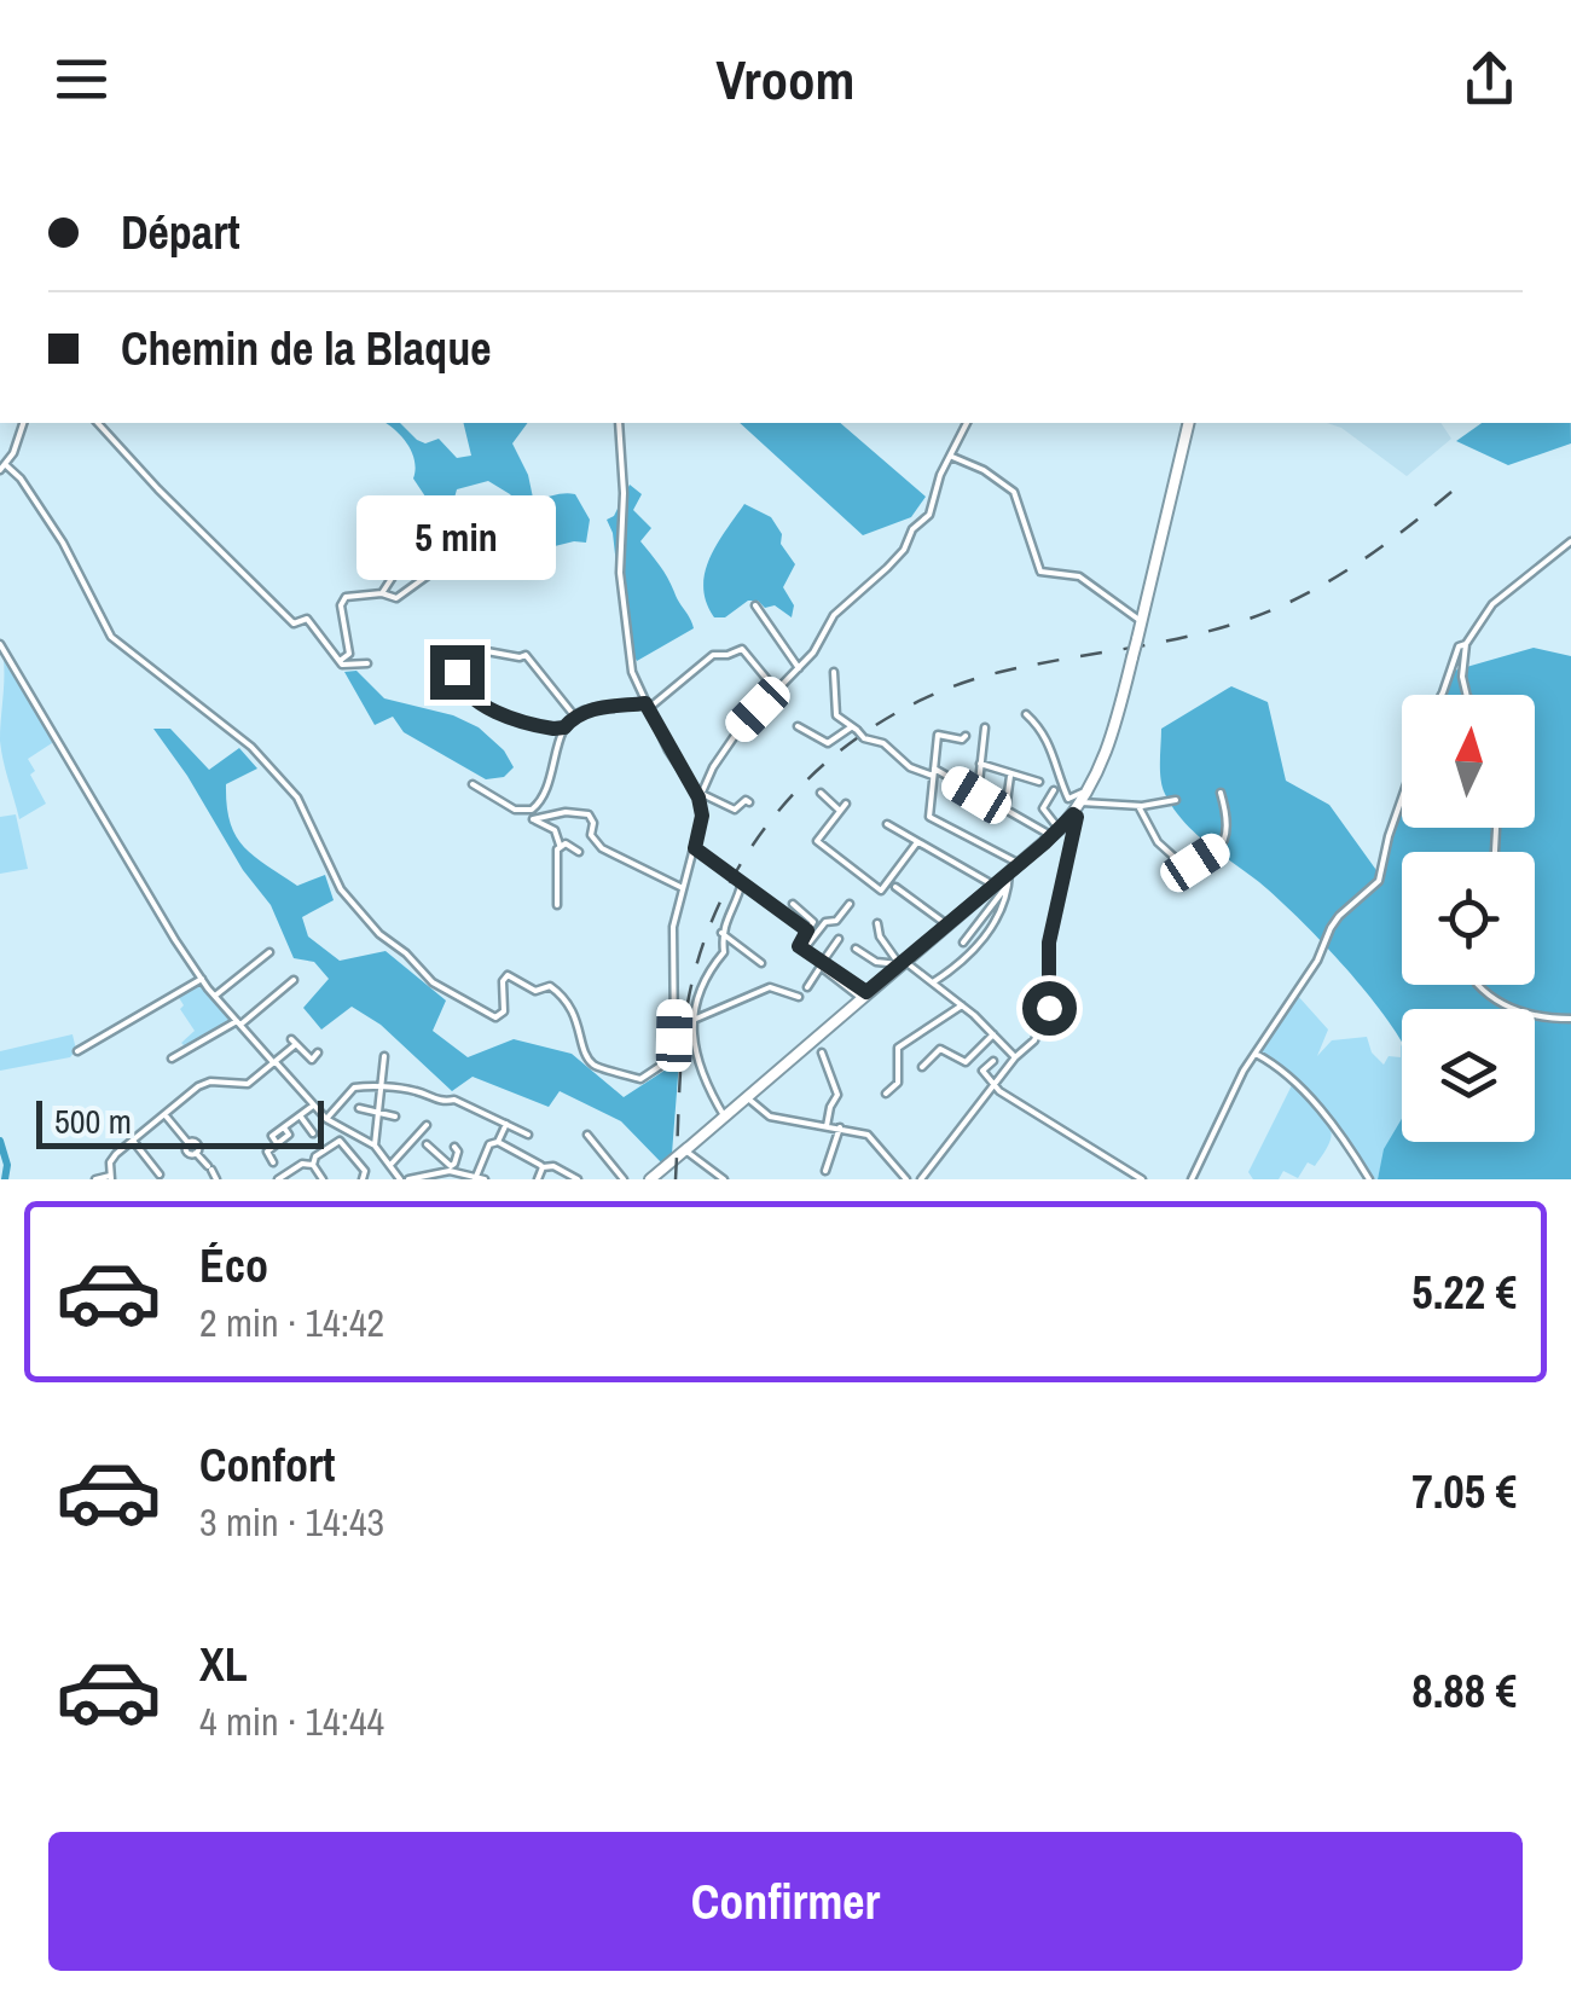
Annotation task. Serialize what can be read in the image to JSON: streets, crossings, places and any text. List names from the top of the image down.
{
  "scale_bar": "500 m",
  "north": "top",
  "page": {
    "header": "Vroom",
    "banner": ["Départ", "Chemin de la Blaque"],
    "bubble": "5 min",
    "scale": "500 m",
    "list": [
      {
        "name": "Éco",
        "note": "2 min · 14:42",
        "value": "5.22 €"
      },
      {
        "name": "Confort",
        "note": "3 min · 14:43",
        "value": "7.05 €"
      },
      {
        "name": "XL",
        "note": "4 min · 14:44",
        "value": "8.88 €"
      }
    ],
    "buttons": "Confirmer"
  }
}
